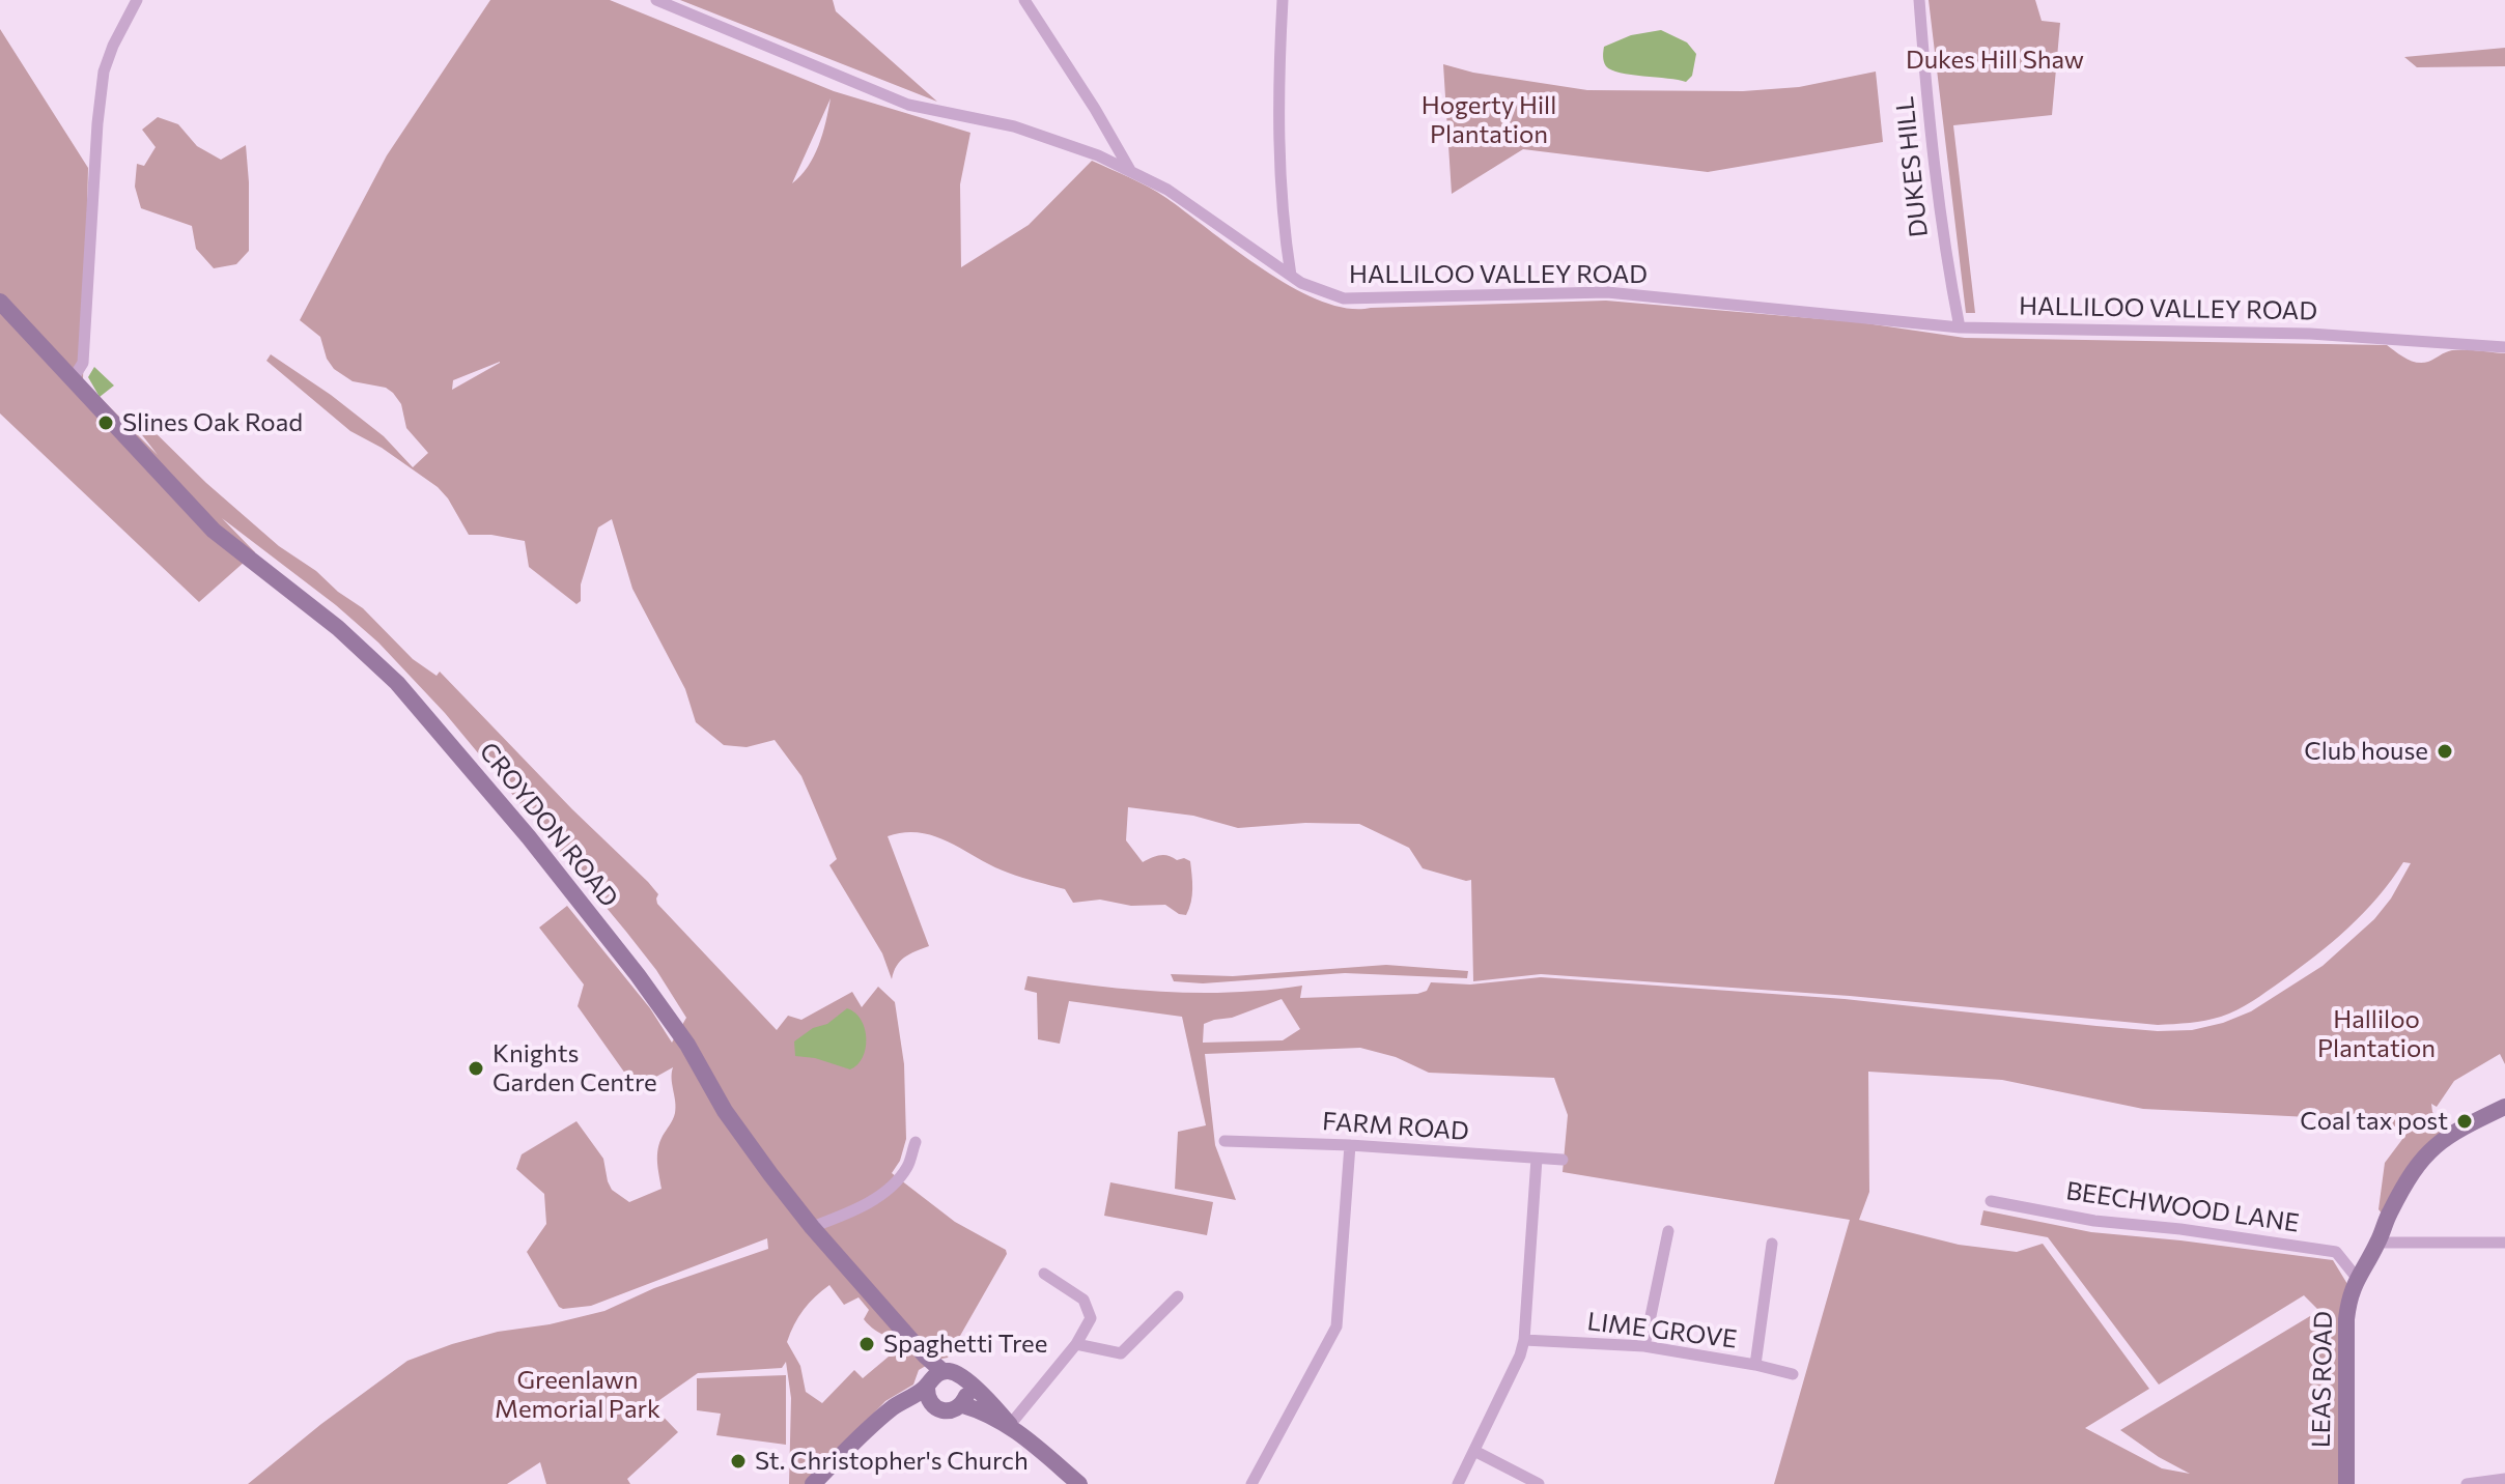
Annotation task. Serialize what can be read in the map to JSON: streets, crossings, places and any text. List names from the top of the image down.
{
  "streets": {
    "main road": ["CROYDON ROAD", "LEAS ROAD"],
    "street": [
      "DUKES HILL",
      "HALLILOO VALLEY ROAD",
      "FARM ROAD",
      "BEECHWOOD LANE",
      "LIME GROVE"
    ]
  },
  "crossings": [
    ["DUKES HILL", "HALLILOO VALLEY ROAD"],
    ["BEECHWOOD LANE", "LEAS ROAD"]
  ],
  "parks": [
    "Dukes Hill Shaw",
    "Hogerty Hill Plantation",
    "Halliloo Plantation",
    "Greenlawn Memorial Park"
  ],
  "places": [
    "Slines Oak Road",
    "Club house",
    "Knights Garden Centre",
    "Coal tax post",
    "Spaghetti Tree",
    "St. Christopher's Church"
  ]
}
